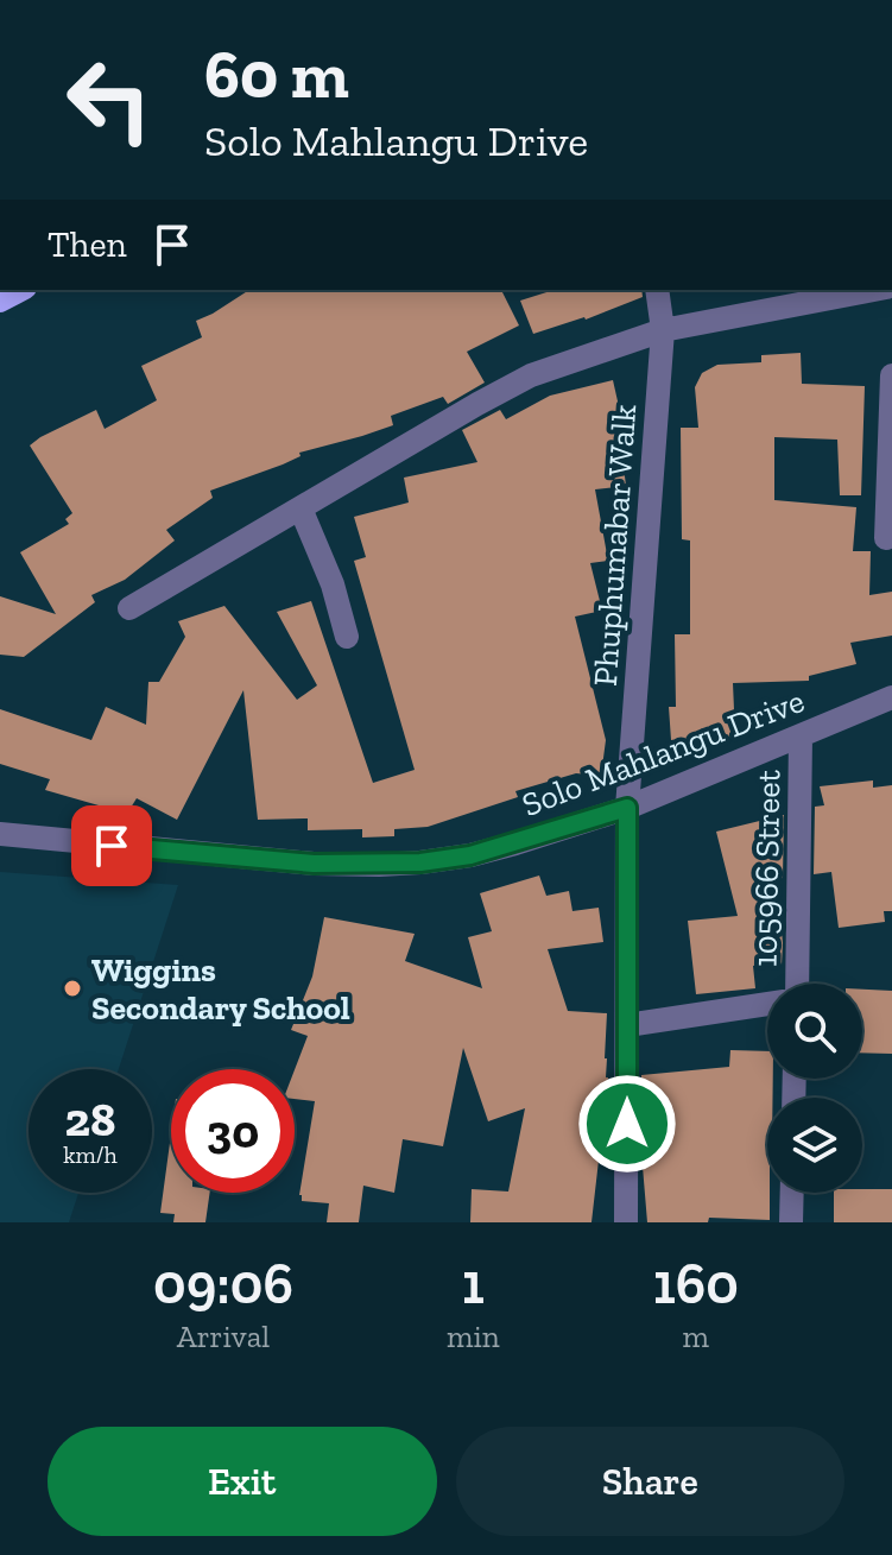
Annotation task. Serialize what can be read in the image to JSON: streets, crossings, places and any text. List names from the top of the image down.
{
  "streets": {
    "street": ["Phuphumabar Walk", "Solo Mahlangu Drive", "105966 Street"]
  },
  "crossings": [
    ["Phuphumabar Walk", "Solo Mahlangu Drive"],
    ["Solo Mahlangu Drive", "105966 Street"]
  ],
  "places": ["Wiggins Secondary School"],
  "page": {
    "turn": ["60 m", "Solo Mahlangu Drive"],
    "then": "Then",
    "speed": "28 km/h",
    "limit": "30",
    "eta": [
      "09:06",
      "Arrival",
      "1",
      "min",
      "160",
      "m"
    ],
    "buttons": ["Exit", "Share"]
  }
}
